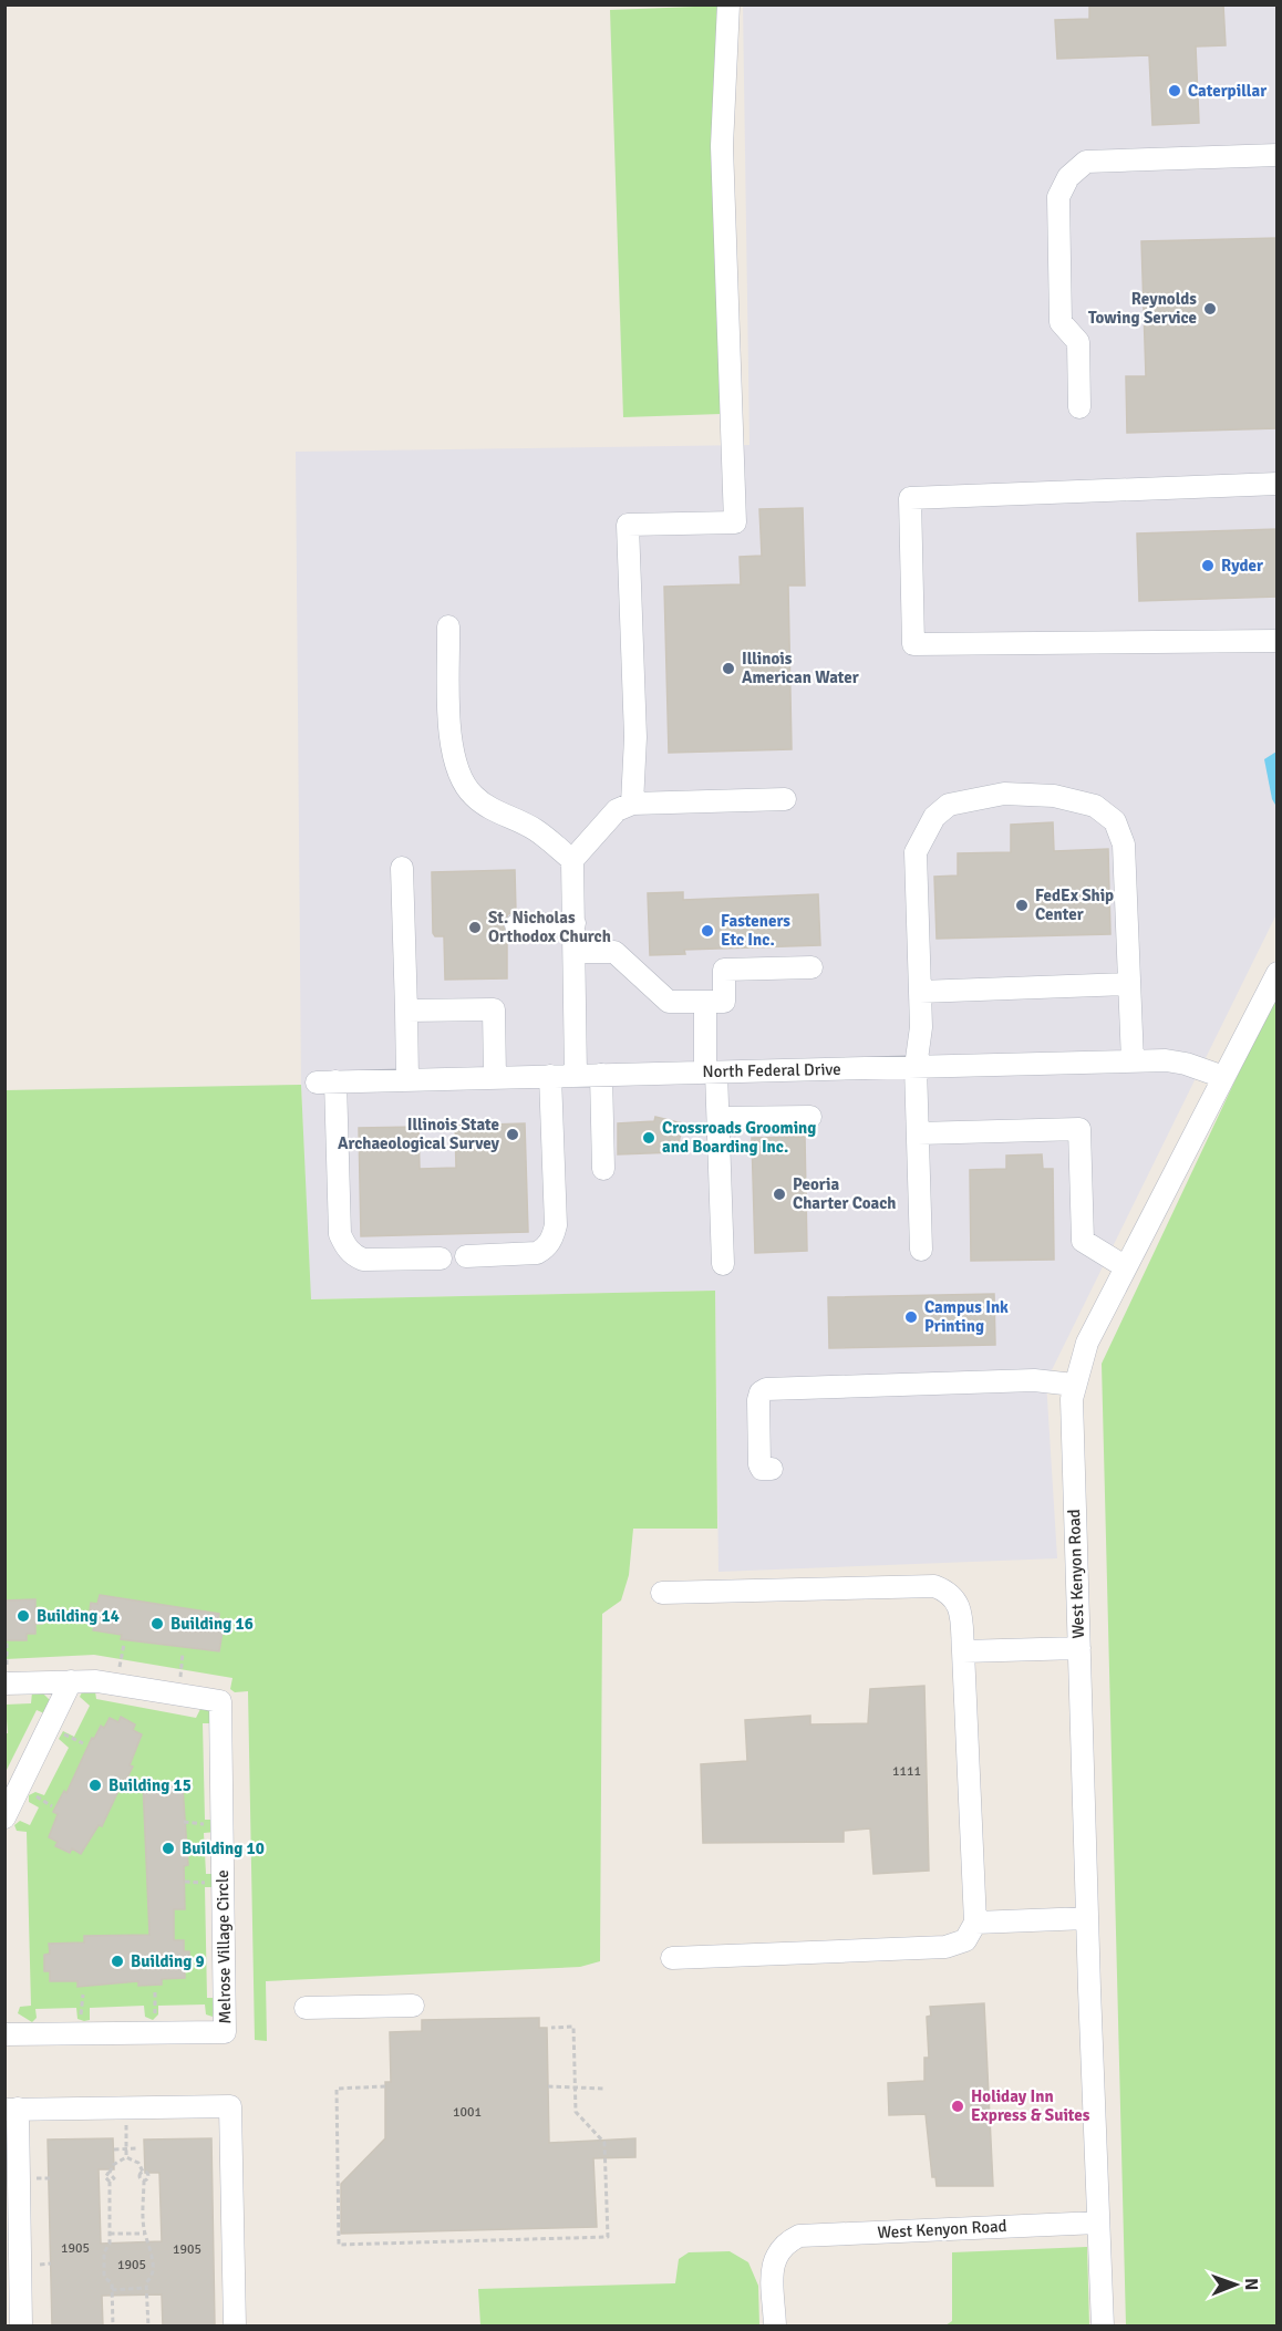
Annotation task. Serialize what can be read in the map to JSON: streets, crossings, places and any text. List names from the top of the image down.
{
  "streets": {
    "street": ["North Federal Drive", "West Kenyon Road", "Melrose Village Circle"]
  },
  "crossings": [
    ["North Federal Drive", "West Kenyon Road"]
  ],
  "places": [
    "Caterpillar",
    "Reynolds Towing Service",
    "Ryder",
    "Illinois American Water",
    "FedEx Ship Center",
    "St. Nicholas Orthodox Church",
    "Fasteners Etc Inc.",
    "Illinois State Archaeological Survey",
    "Crossroads Grooming and Boarding Inc.",
    "Peoria Charter Coach",
    "Campus Ink Printing",
    "Building 14",
    "Building 16",
    "Building 15",
    "Building 10",
    "Building 9",
    "Holiday Inn Express & Suites"
  ],
  "house_numbers": [
    "1111",
    "1001",
    "1905",
    "1905",
    "1905"
  ],
  "north": "right"
}
